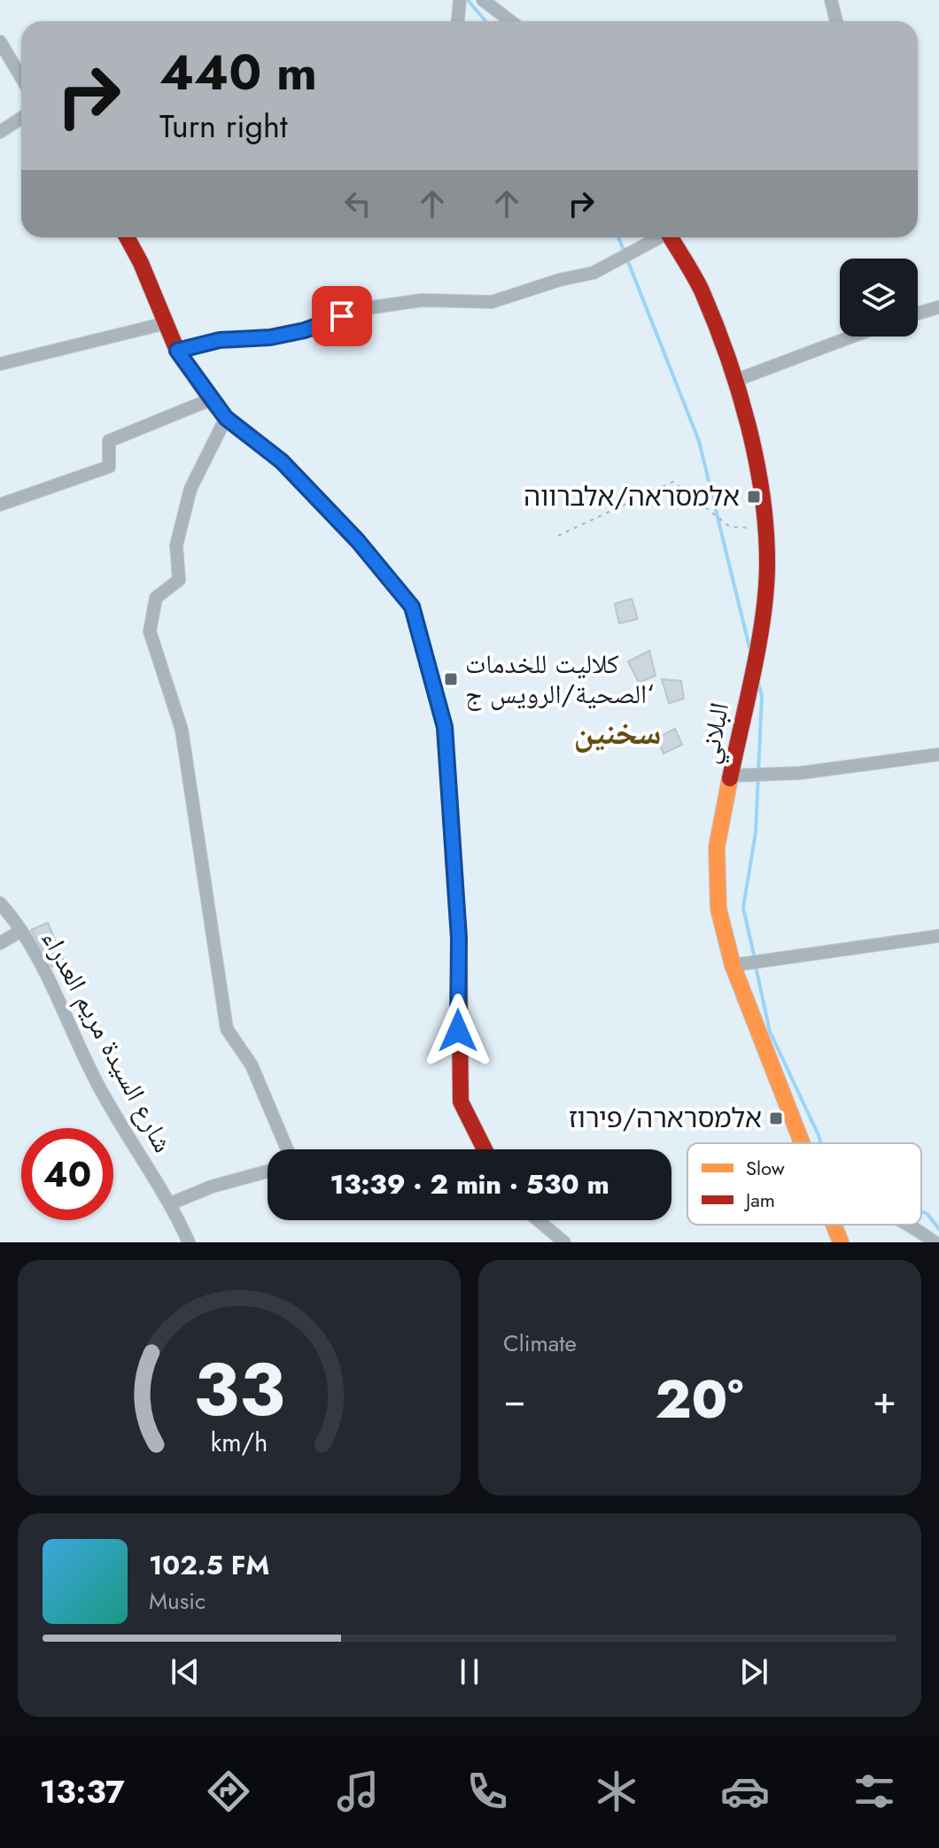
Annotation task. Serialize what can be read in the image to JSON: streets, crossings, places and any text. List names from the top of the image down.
{
  "streets": {
    "street": ["البلاني", "شارع السيدة مريم العدراء"]
  },
  "districts": ["سخنين"],
  "places": {
    "transit": ["אלמסראה/אלברווה", "كلاليت للخدمات الصحية/الرويس ج‘", "אלמסרארה/פירוז"]
  },
  "legend": ["Slow", "Jam"],
  "page": {
    "turn": ["440 m", "Turn right"],
    "limit": "40",
    "trip": "13:39 · 2 min · 530 m",
    "tile": "Climate",
    "heat": ["−", "20°", "+"],
    "song": ["102.5 FM", "Music"],
    "tabs": "13:37",
    "gauge": ["33", "km/h"]
  }
}
